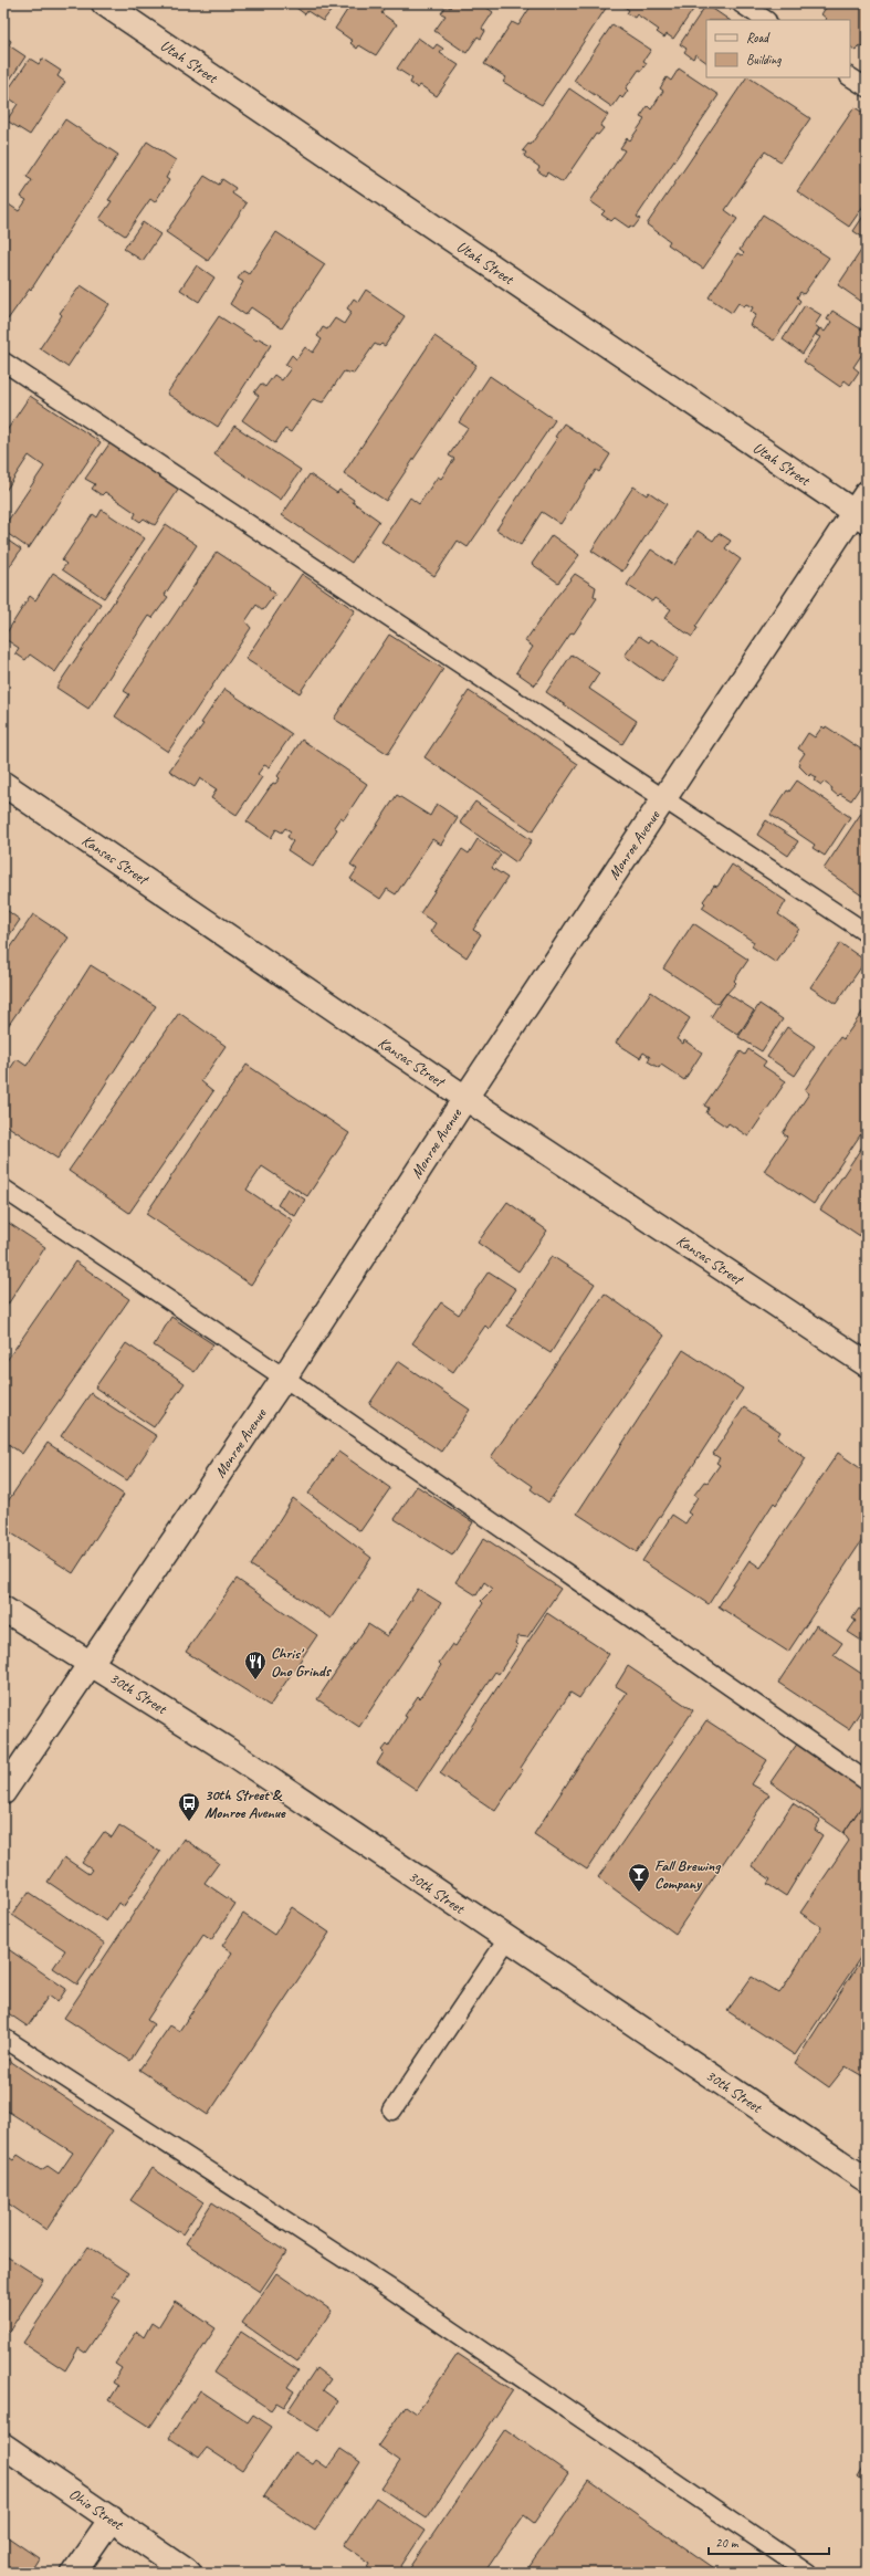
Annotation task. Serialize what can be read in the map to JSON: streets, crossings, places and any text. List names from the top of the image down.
{
  "streets": {
    "street": [
      "Utah Street",
      "Monroe Avenue",
      "Kansas Street",
      "30th Street",
      "Ohio Street"
    ]
  },
  "crossings": [
    ["Utah Street", "Monroe Avenue"],
    ["Monroe Avenue", "Kansas Street"],
    ["Monroe Avenue", "30th Street"]
  ],
  "places": {
    "restaurant": ["Chris' Ono Grinds"],
    "bus stop": ["30th Street & Monroe Avenue"],
    "bar": ["Fall Brewing Company"]
  },
  "legend": ["Road", "Building"],
  "scale_bar": "20 m"
}
